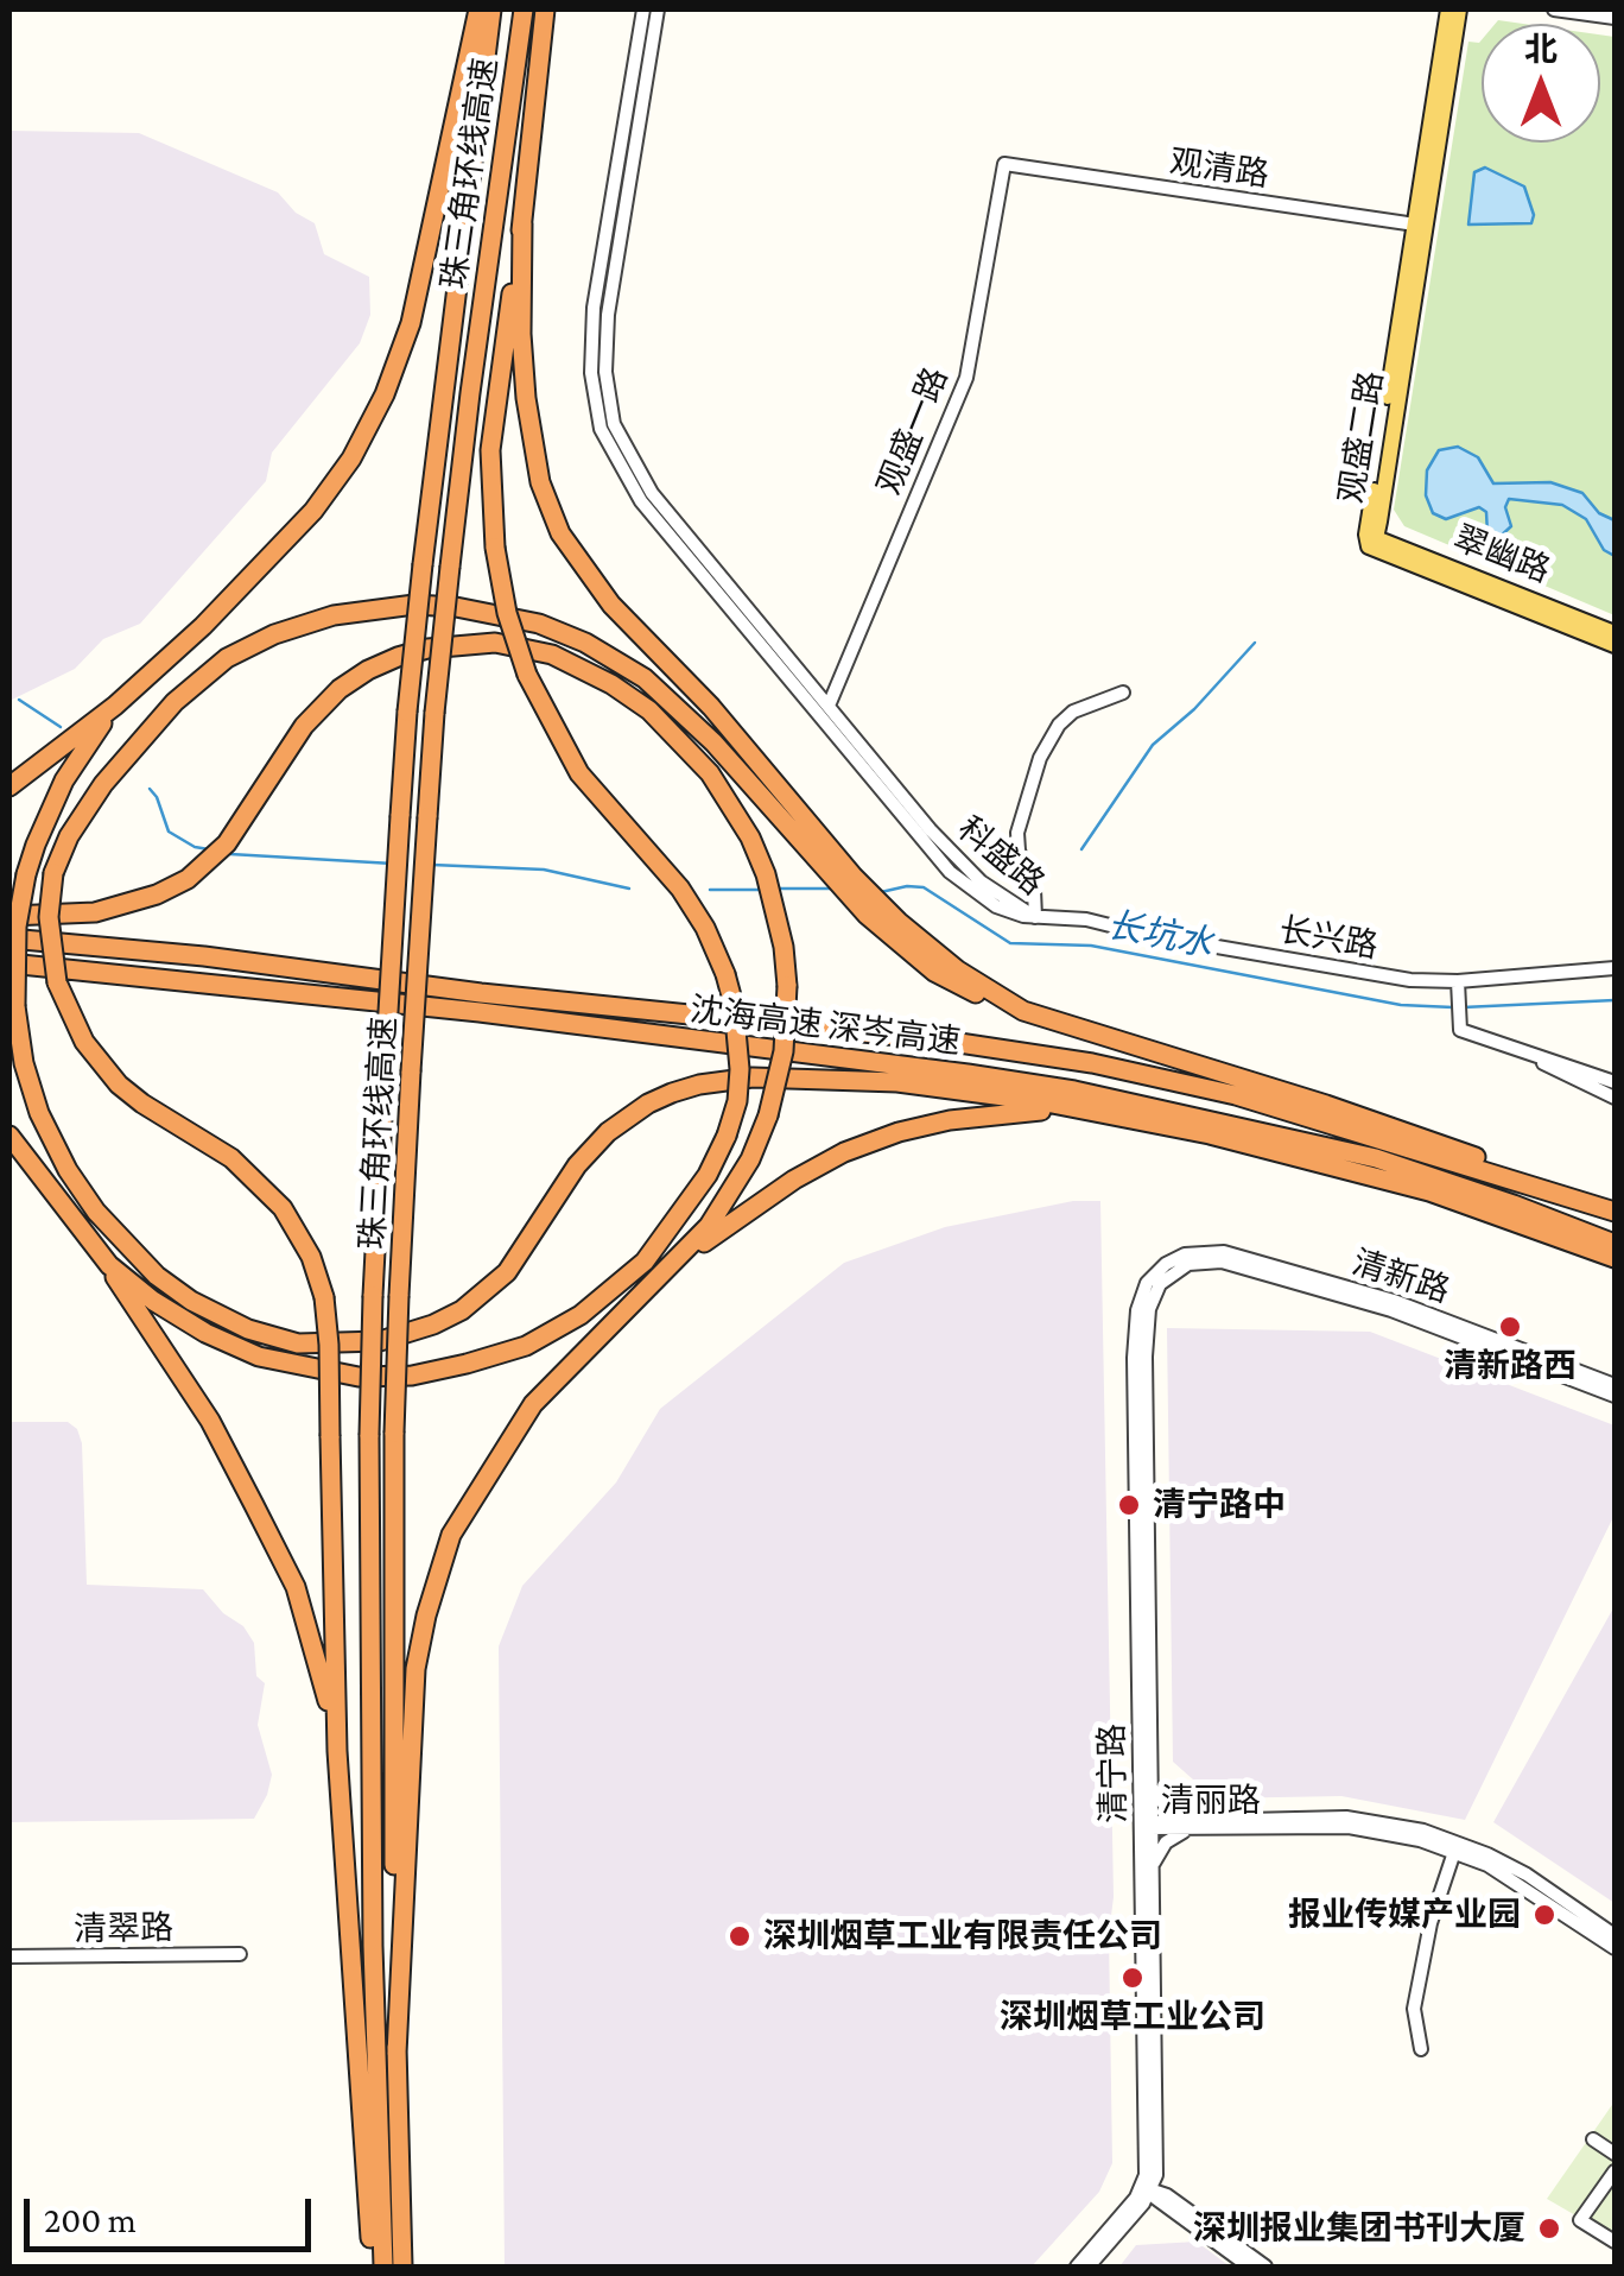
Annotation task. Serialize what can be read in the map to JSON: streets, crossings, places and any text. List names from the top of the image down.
{
  "streets": {
    "highway": ["珠三角环线高速", "沈海高速 深岑高速"],
    "main road": ["观盛二路", "翠幽路"],
    "street": [
      "观清路",
      "观盛一路",
      "科盛路",
      "长兴路",
      "清新路",
      "清宁路",
      "清丽路",
      "清翠路"
    ]
  },
  "crossings": [
    ["观清路", "观盛一路"],
    ["观清路", "观盛二路"],
    ["观盛一路", "科盛路"],
    ["观盛二路", "翠幽路"],
    ["科盛路", "长兴路"],
    ["清新路", "清宁路"],
    ["清宁路", "清丽路"]
  ],
  "water": ["长坑水"],
  "places": [
    "清新路西",
    "清宁路中",
    "报业传媒产业园",
    "深圳烟草工业有限责任公司",
    "深圳烟草工业公司",
    "深圳报业集团书刊大厦"
  ],
  "scale_bar": "200 m",
  "north": "top"
}
